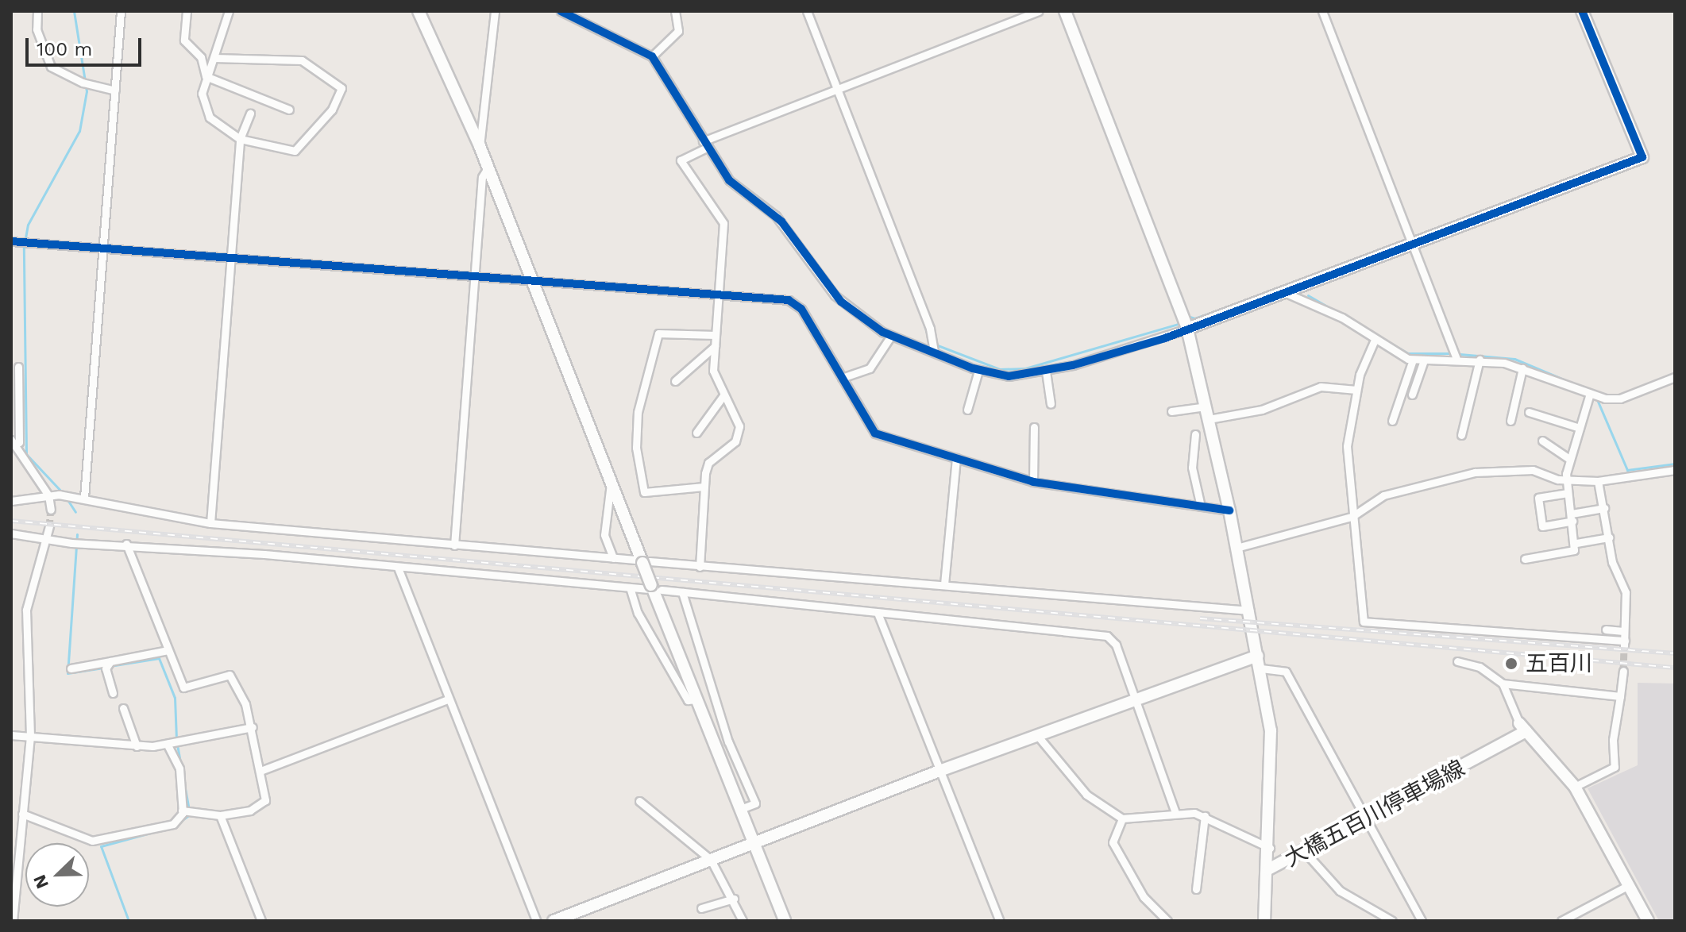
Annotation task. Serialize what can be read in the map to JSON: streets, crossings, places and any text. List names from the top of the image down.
{
  "streets": {
    "street": ["大橋五百川停車場線"]
  },
  "places": ["五百川"],
  "scale_bar": "100 m",
  "north": "bottom left"
}
